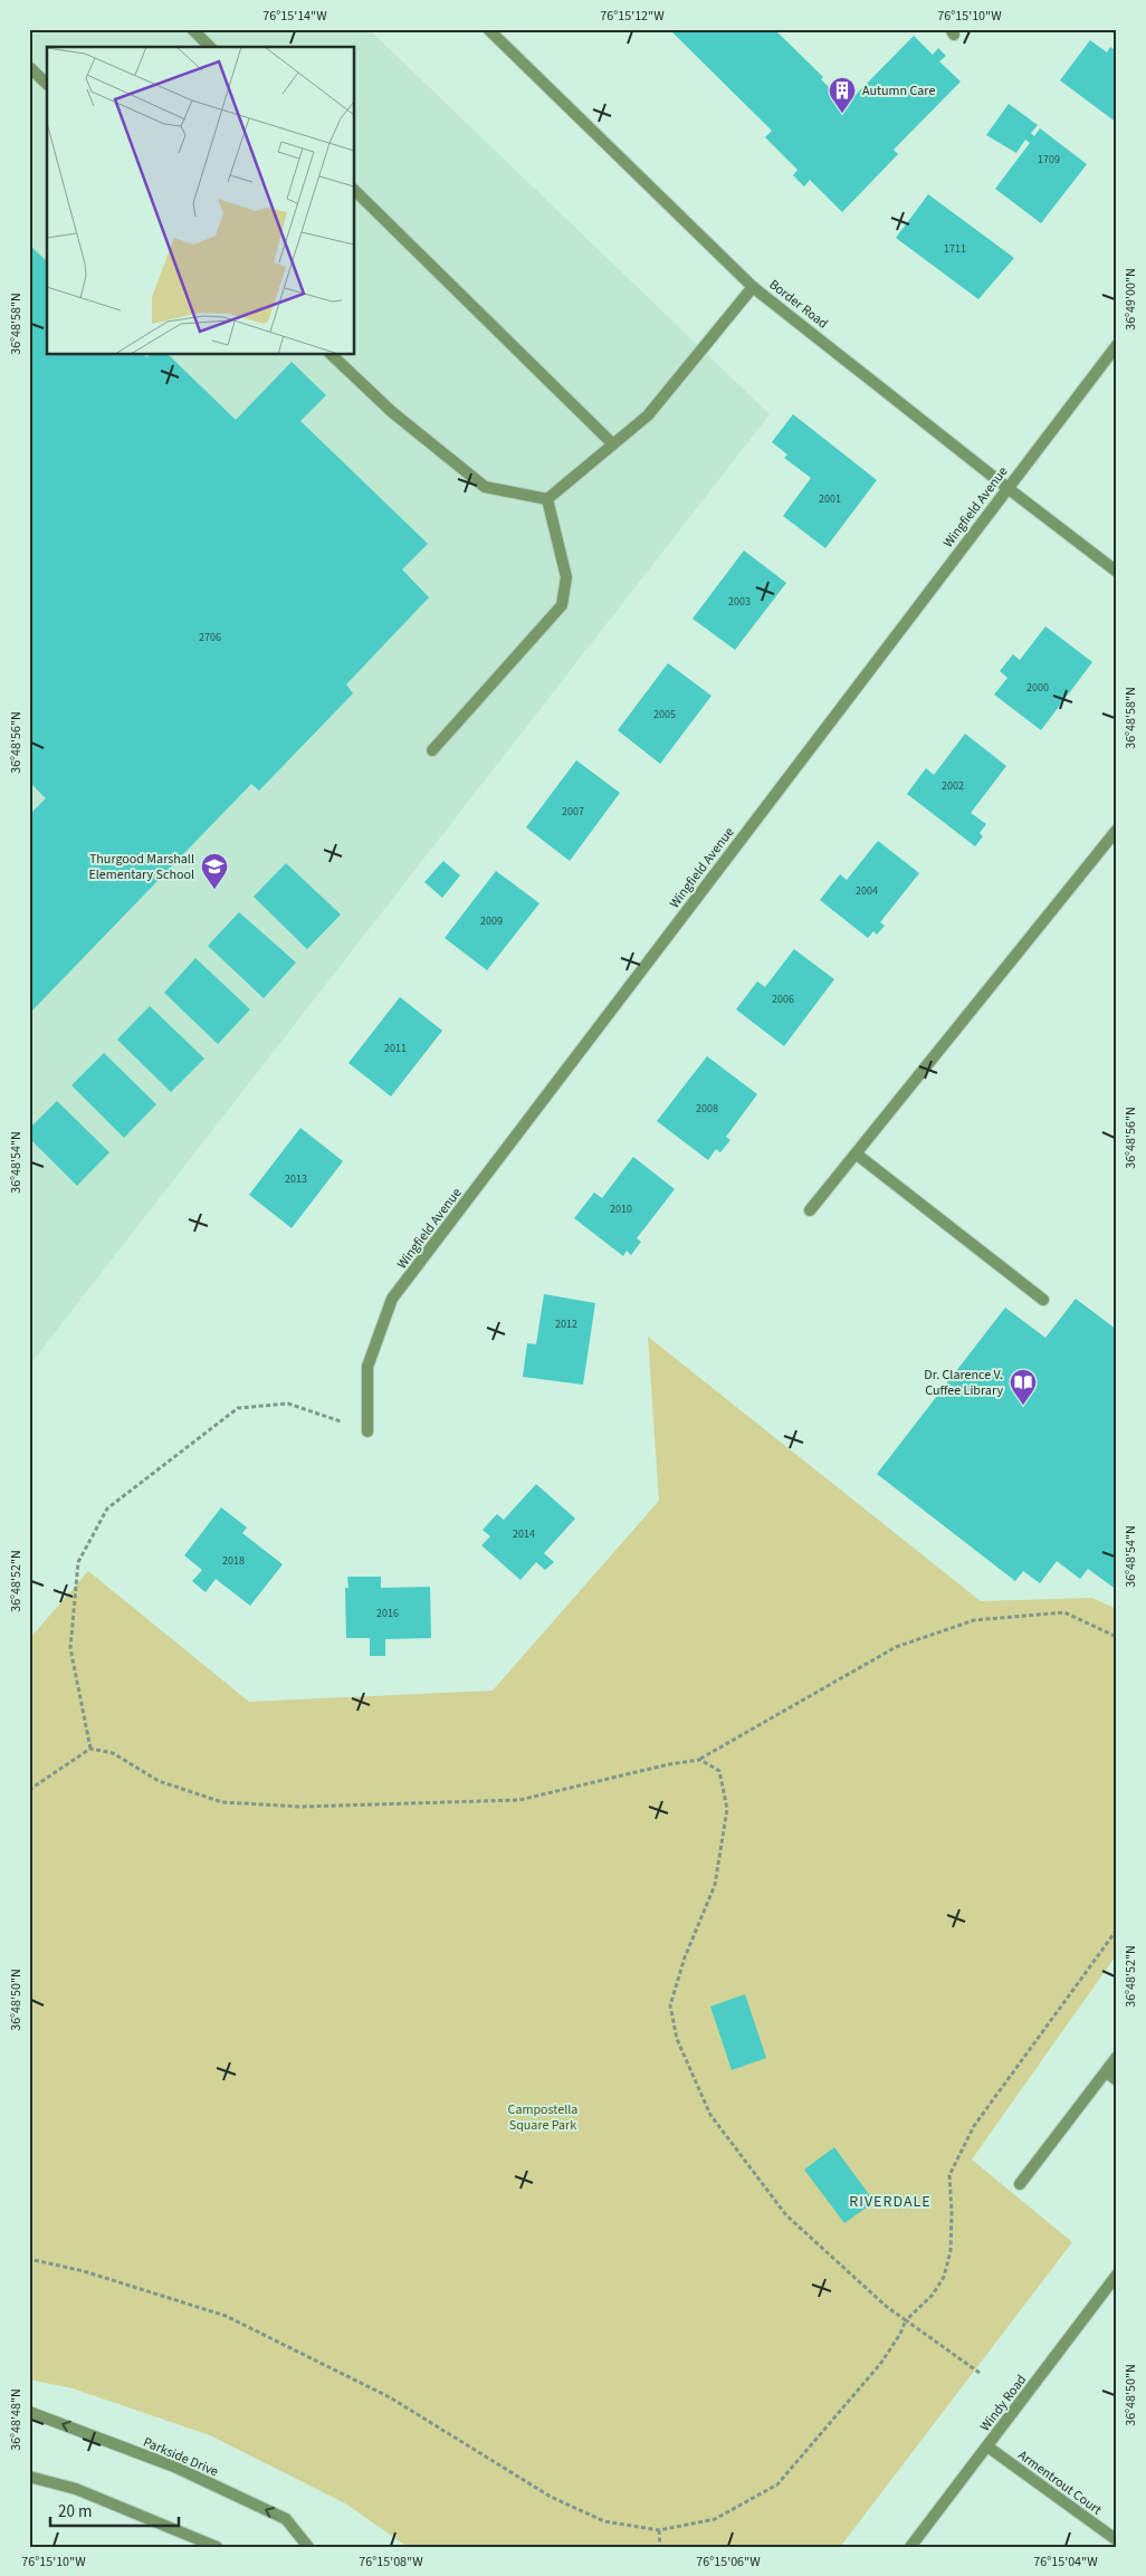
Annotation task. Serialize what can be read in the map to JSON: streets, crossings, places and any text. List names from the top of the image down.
{
  "streets": {
    "street": [
      "Border Road",
      "Wingfield Avenue",
      "Windy Road",
      "Parkside Drive",
      "Armentrout Court"
    ]
  },
  "crossings": [
    ["Border Road", "Wingfield Avenue"],
    ["Windy Road", "Armentrout Court"]
  ],
  "districts": ["RIVERDALE"],
  "parks": ["Campostella Square Park"],
  "places": {
    "building": ["Autumn Care"],
    "school or university": ["Thurgood Marshall Elementary School"],
    "library": ["Dr. Clarence V. Cuffee Library"]
  },
  "house_numbers": [
    "1709",
    "1711",
    "2001",
    "2003",
    "2706",
    "2000",
    "2005",
    "2002",
    "2007",
    "2004",
    "2009",
    "2006",
    "2011",
    "2008",
    "2013",
    "2010",
    "2012",
    "2014",
    "2018",
    "2016"
  ],
  "scale_bar": "20 m",
  "coordinates": [
    "76°15'14\"W",
    "76°15'12\"W",
    "76°15'10\"W",
    "36°49'00\"N",
    "36°48'58\"N",
    "36°48'56\"N",
    "36°48'54\"N",
    "36°48'52\"N",
    "36°48'50\"N",
    "36°48'48\"N",
    "76°15'08\"W",
    "76°15'06\"W",
    "76°15'04\"W"
  ]
}
